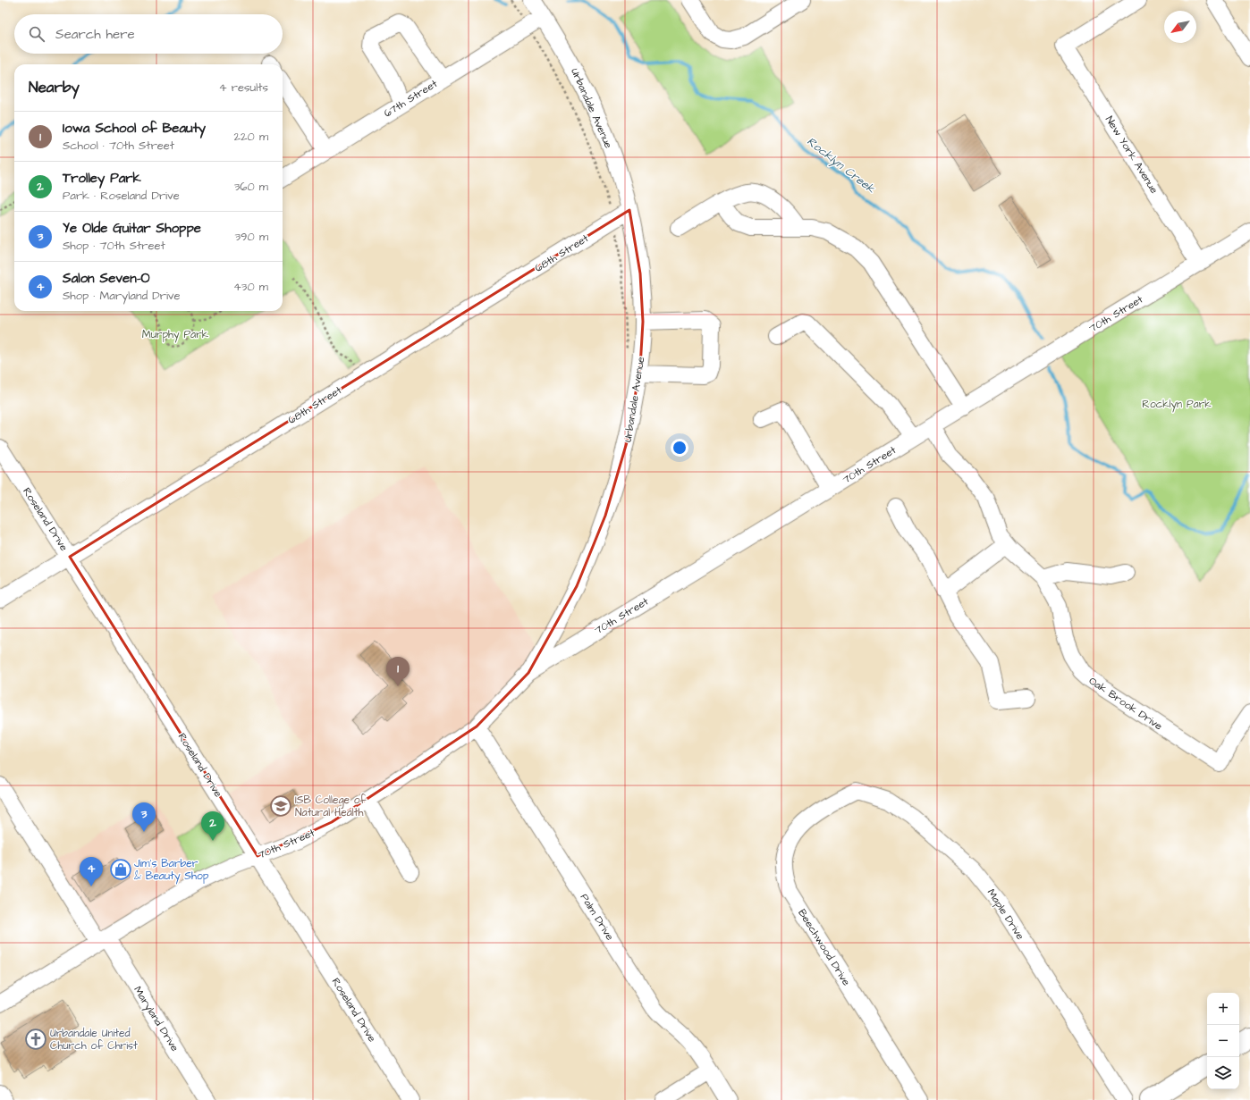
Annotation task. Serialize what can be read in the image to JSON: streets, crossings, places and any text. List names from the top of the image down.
{
  "streets": {
    "street": [
      "67th Street",
      "Urbandale Avenue",
      "New York Avenue",
      "68th Street",
      "70th Street",
      "Roseland Drive",
      "Oak Brook Drive",
      "Maple Drive",
      "Palm Drive",
      "Beechwood Drive",
      "Maryland Drive"
    ]
  },
  "crossings": [
    ["67th Street", "Urbandale Avenue"],
    ["Urbandale Avenue", "68th Street"],
    ["Urbandale Avenue", "70th Street"],
    ["New York Avenue", "70th Street"],
    ["68th Street", "Roseland Drive"],
    ["70th Street", "Roseland Drive"],
    ["70th Street", "Oak Brook Drive"],
    ["70th Street", "Palm Drive"],
    ["70th Street", "Maryland Drive"],
    ["Maple Drive", "Beechwood Drive"]
  ],
  "water": ["Rocklyn Creek"],
  "parks": ["Murphy Park", "Rocklyn Park"],
  "places": {
    "school or university": ["ISB College of Natural Health"],
    "shop": ["Jim's Barber & Beauty Shop"],
    "church": ["Urbandale United Church of Christ"]
  },
  "north": "bottom left",
  "page": {
    "search": "Search here",
    "heading": ["Nearby", "4 results"],
    "list": [
      {
        "mark": "1",
        "name": "Iowa School of Beauty",
        "note": "School · 70th Street",
        "value": "220 m"
      },
      {
        "mark": "2",
        "name": "Trolley Park",
        "note": "Park · Roseland Drive",
        "value": "360 m"
      },
      {
        "mark": "3",
        "name": "Ye Olde Guitar Shoppe",
        "note": "Shop · 70th Street",
        "value": "390 m"
      },
      {
        "mark": "4",
        "name": "Salon Seven-O",
        "note": "Shop · Maryland Drive",
        "value": "430 m"
      }
    ],
    "pins": [
      "1",
      "3",
      "2",
      "4"
    ],
    "map_buttons": ["+", "−"]
  }
}
